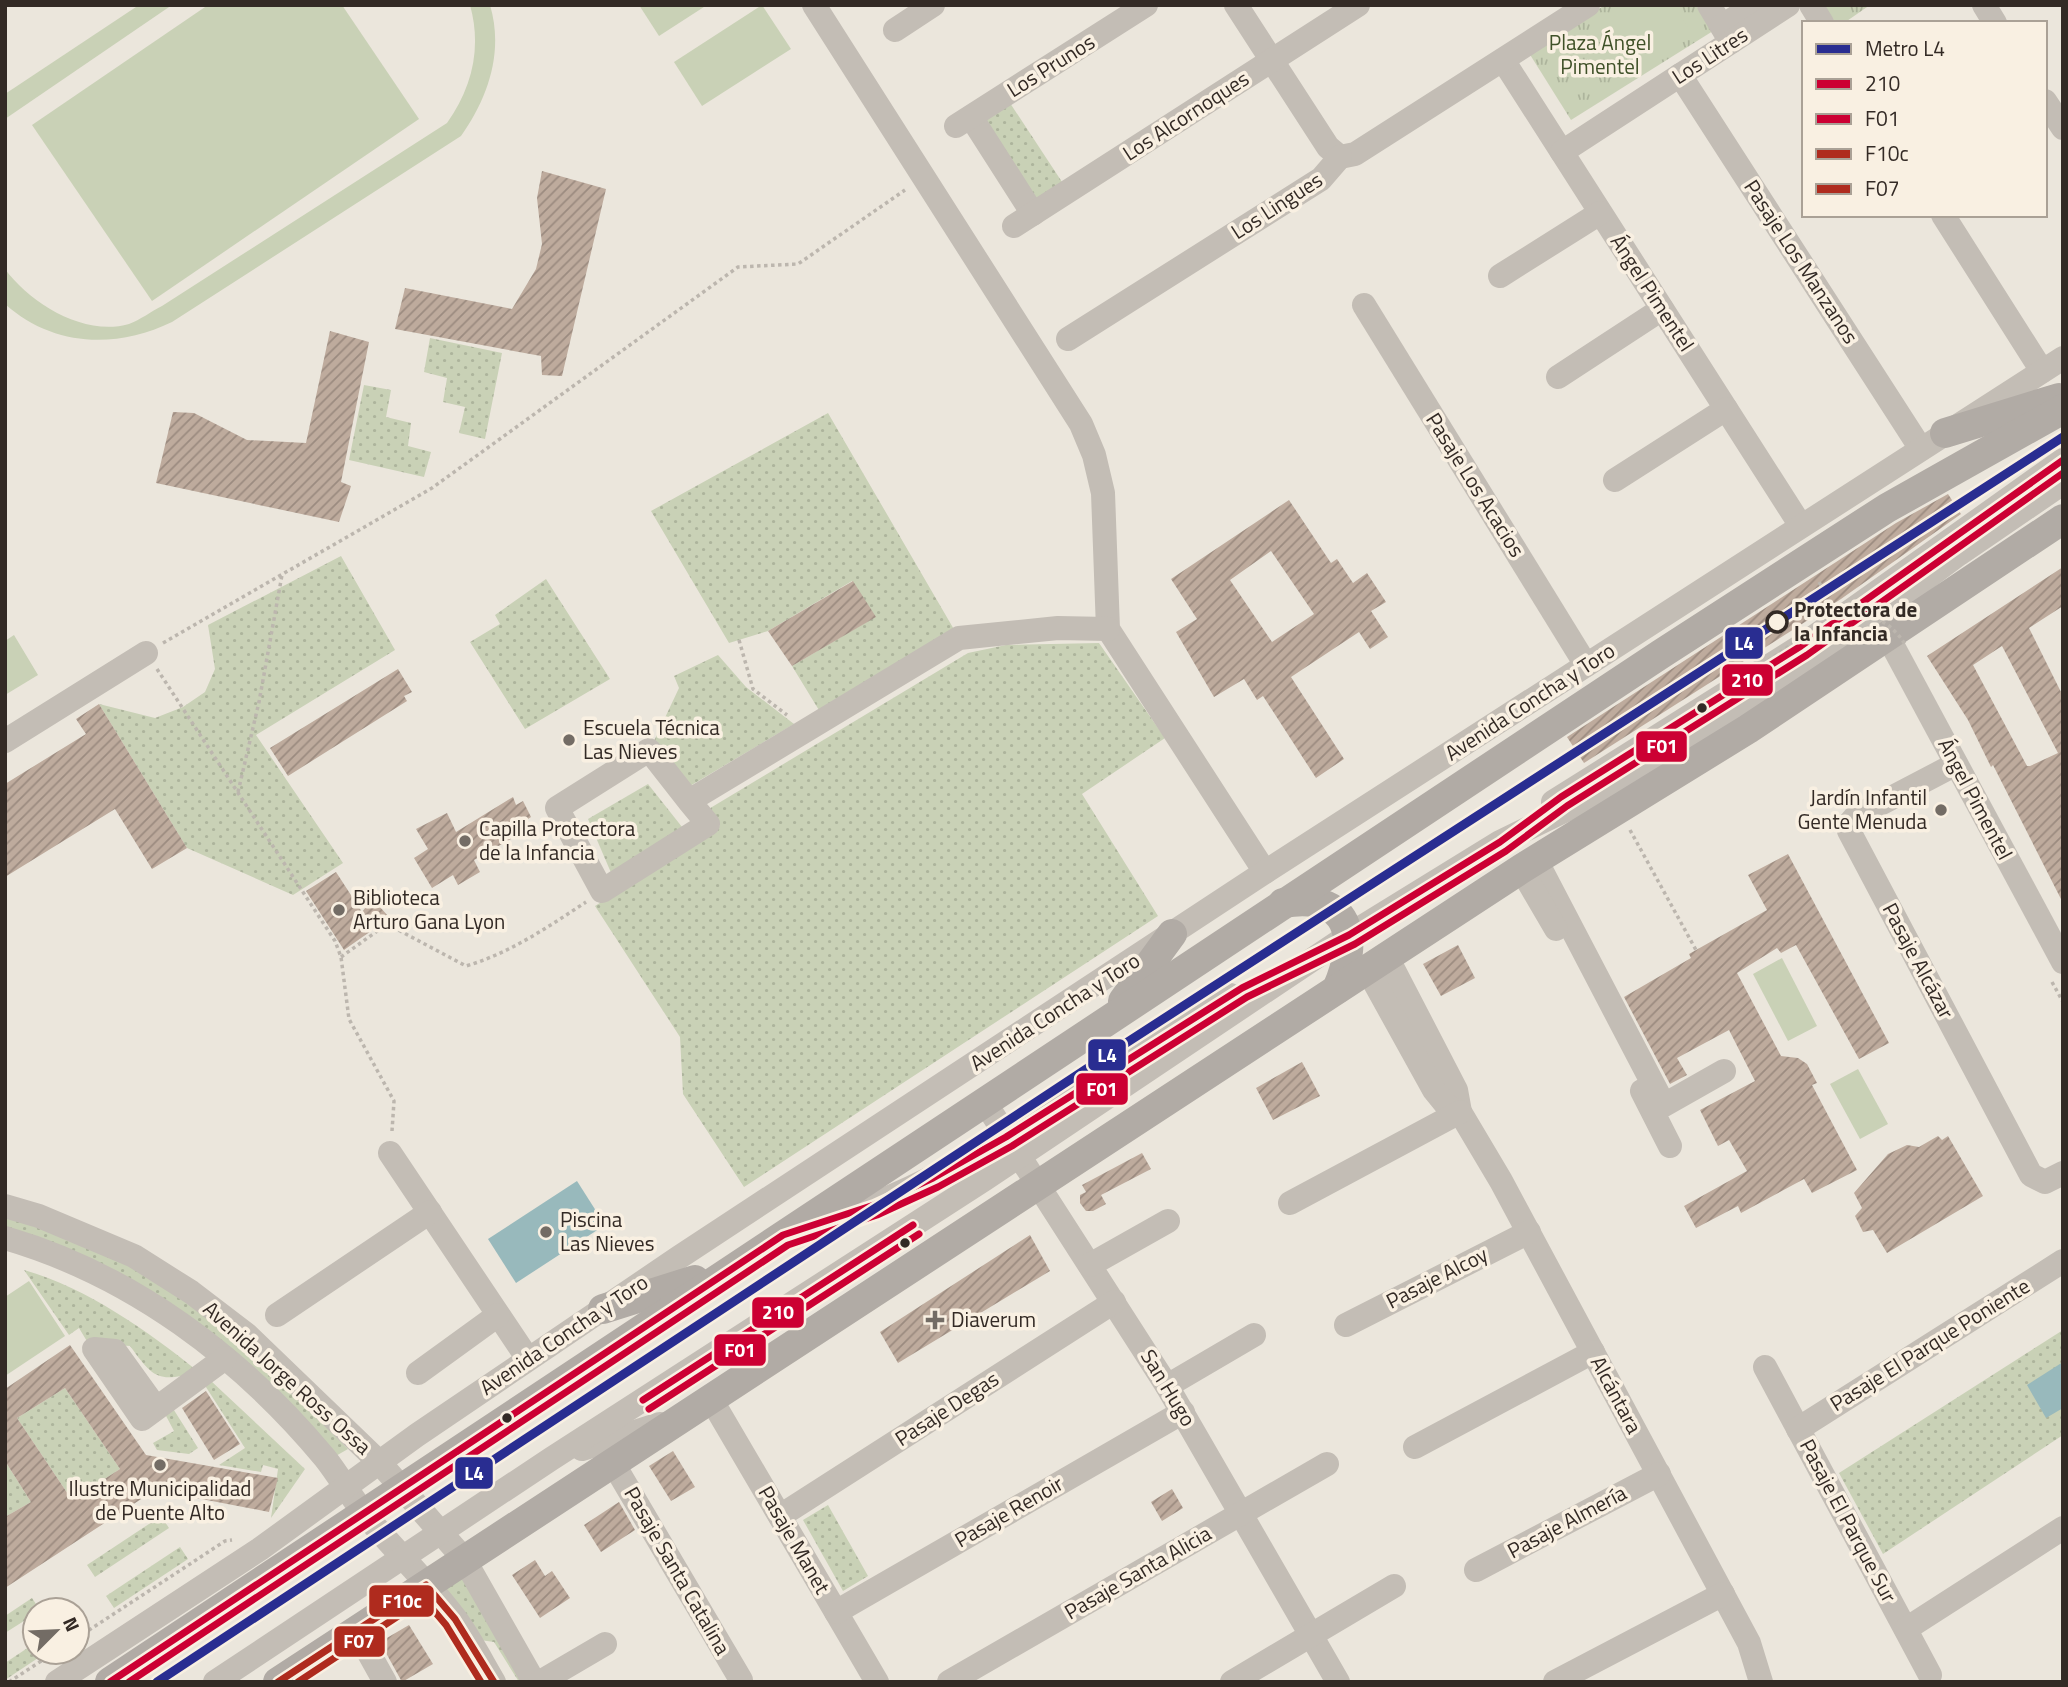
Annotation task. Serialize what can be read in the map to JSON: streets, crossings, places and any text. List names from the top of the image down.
{
  "streets": {
    "main road": ["Avenida Concha y Toro"],
    "street": [
      "Los Litres",
      "Los Prunos",
      "Los Alcornoques",
      "Los Lingues",
      "Pasaje Los Manzanos",
      "Ángel Pimentel",
      "Pasaje Los Acacios",
      "Pasaje Alcázar",
      "Pasaje Alcoy",
      "Pasaje El Parque Poniente",
      "Avenida Jorge Ross Ossa",
      "San Hugo",
      "Alcántara",
      "Pasaje Degas",
      "Pasaje Renoir",
      "Pasaje El Parque Sur",
      "Pasaje Almería",
      "Pasaje Manet",
      "Pasaje Santa Catalina",
      "Pasaje Santa Alicia"
    ]
  },
  "crossings": [
    ["Los Litres", "Pasaje Los Manzanos"],
    ["Los Litres", "Ángel Pimentel"],
    ["Los Prunos", "Los Alcornoques"],
    ["Los Lingues", "Ángel Pimentel"],
    ["Pasaje Los Manzanos", "Avenida Concha y Toro"],
    ["Ángel Pimentel", "Avenida Concha y Toro"],
    ["Ángel Pimentel", "Pasaje Alcázar"],
    ["Pasaje Los Acacios", "Avenida Concha y Toro"],
    ["Avenida Concha y Toro", "Avenida Jorge Ross Ossa"],
    ["Avenida Concha y Toro", "San Hugo"],
    ["Pasaje Alcoy", "Alcántara"],
    ["Pasaje El Parque Poniente", "Pasaje El Parque Sur"],
    ["San Hugo", "Pasaje Degas"],
    ["San Hugo", "Pasaje Renoir"],
    ["San Hugo", "Pasaje Santa Alicia"],
    ["Alcántara", "Pasaje Almería"],
    ["Pasaje Degas", "Pasaje Manet"],
    ["Pasaje Renoir", "Pasaje Manet"]
  ],
  "parks": ["Plaza Ángel Pimentel"],
  "places": {
    "other": [
      "Protectora de la Infancia",
      "Escuela Técnica Las Nieves",
      "Jardín Infantil Gente Menuda",
      "Capilla Protectora de la Infancia",
      "Biblioteca Arturo Gana Lyon",
      "Piscina Las Nieves",
      "Ilustre Municipalidad de Puente Alto"
    ],
    "health": ["Diaverum"]
  },
  "lines": [
    "metro line L4",
    "transit line 210",
    "transit line F01",
    "transit line F10c",
    "transit line F07"
  ],
  "legend": [
    "Metro L4",
    "210",
    "F01",
    "F10c",
    "F07"
  ],
  "north": "top right"
}
